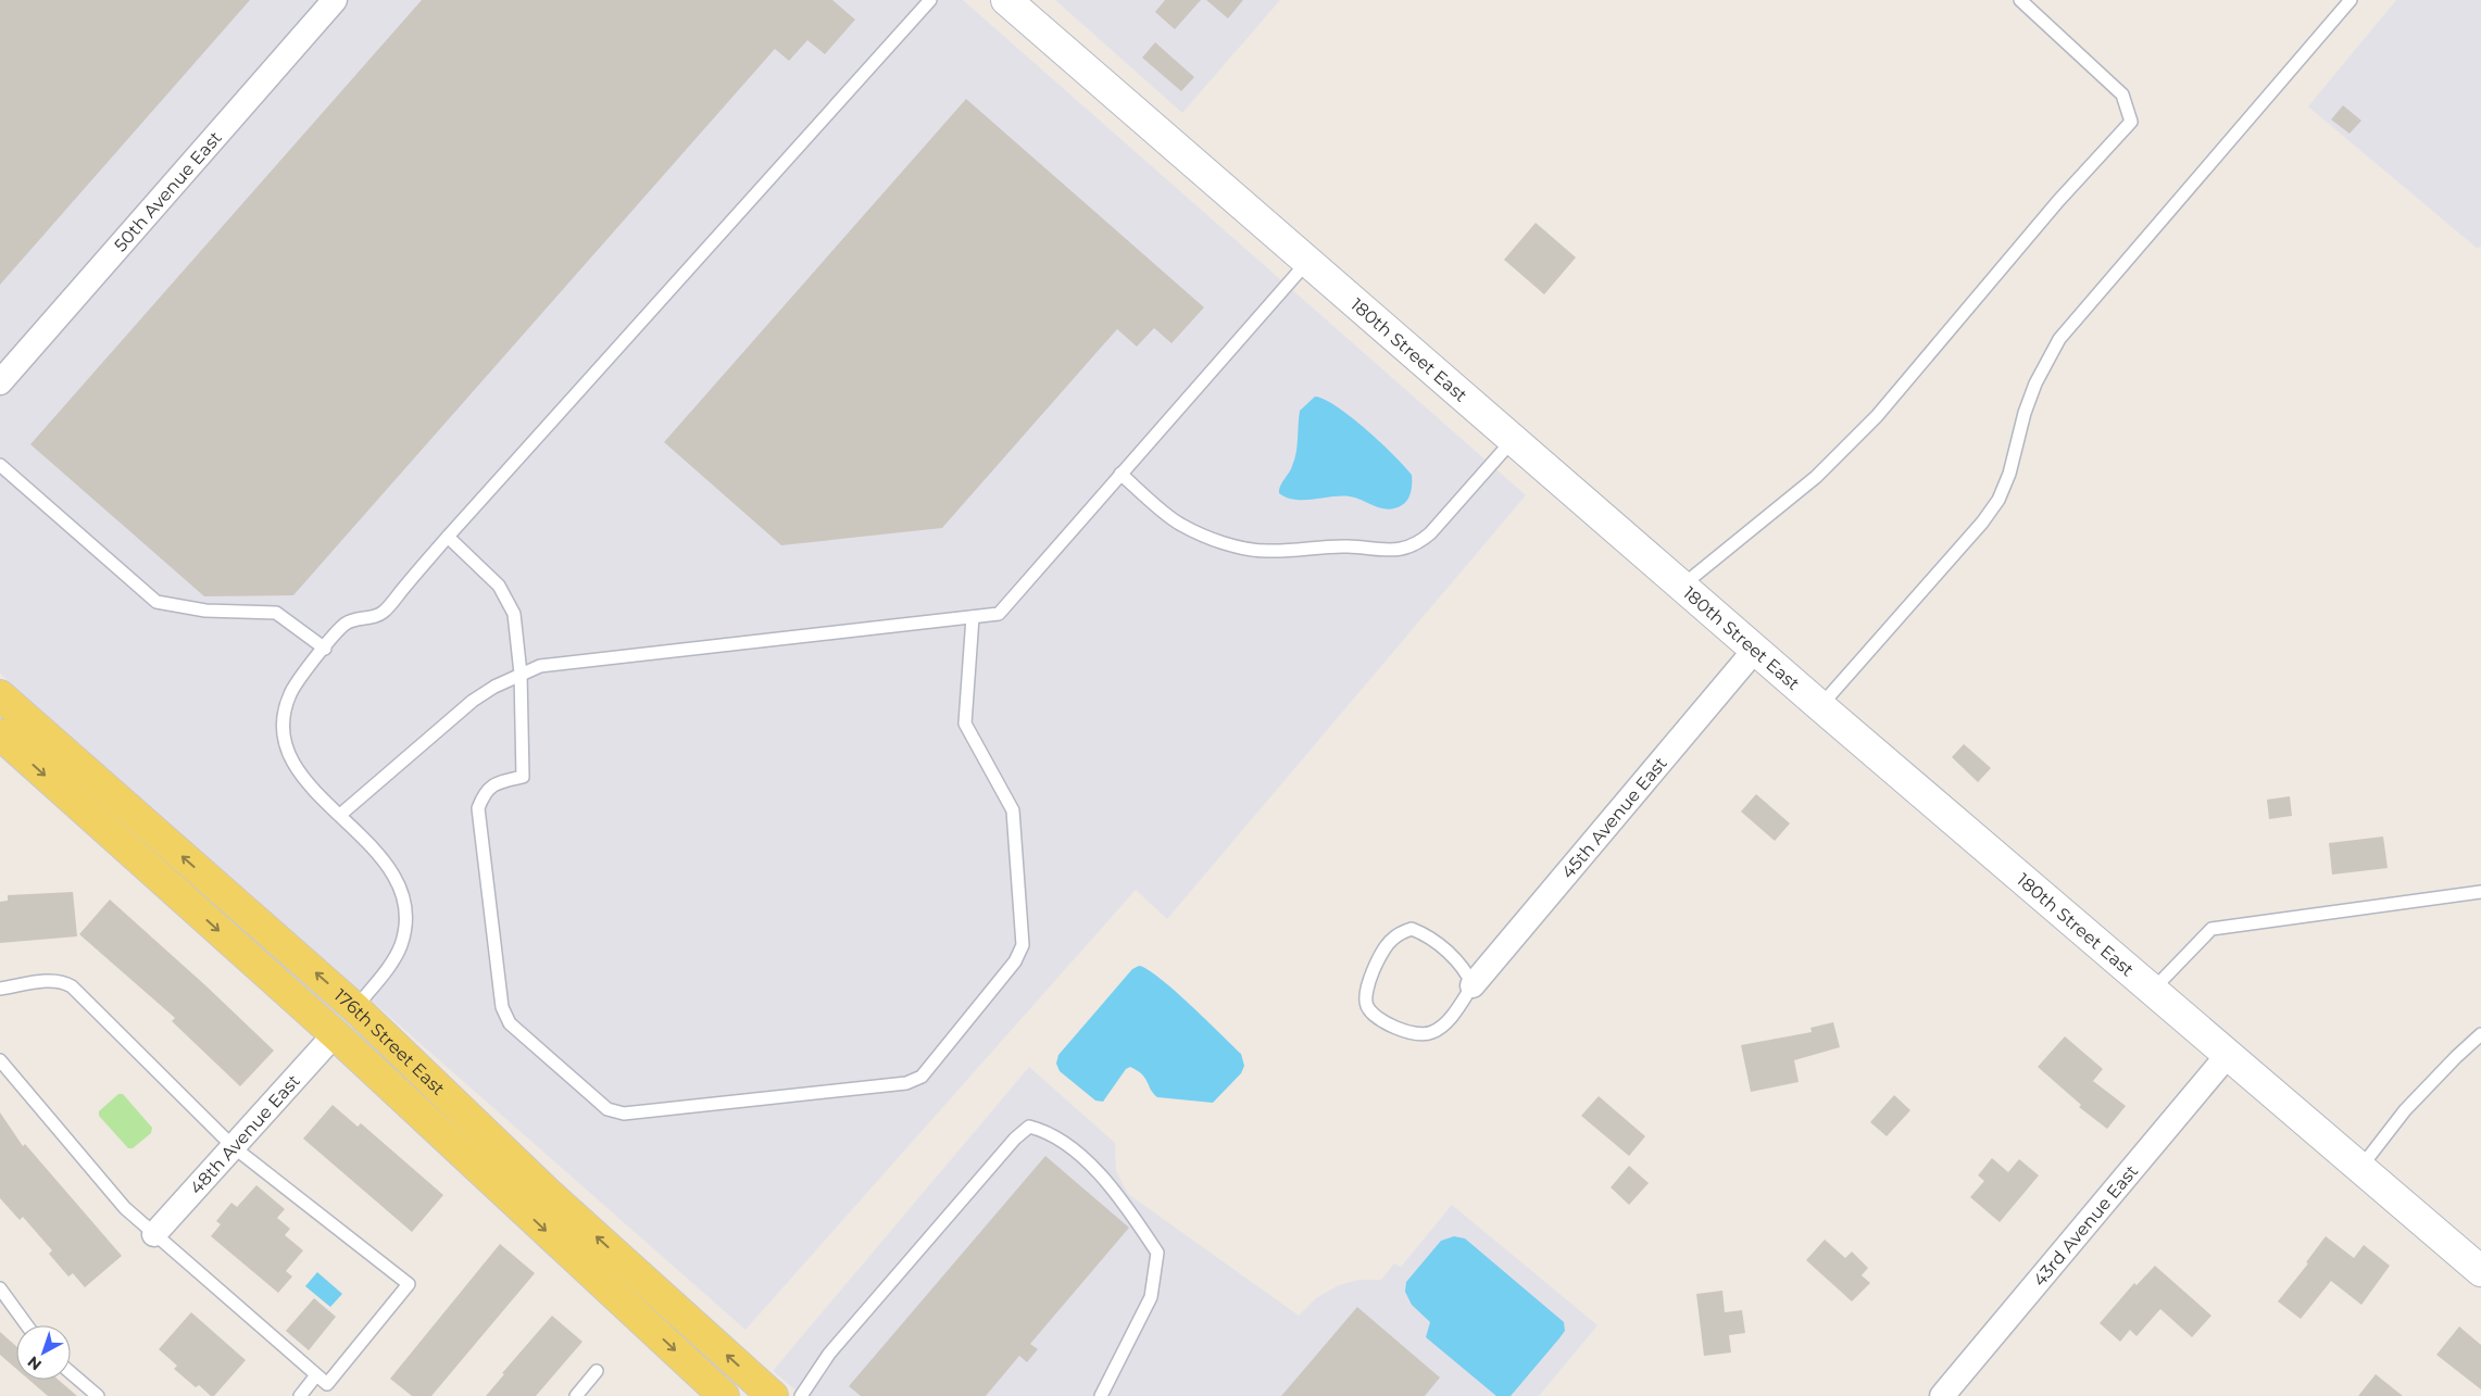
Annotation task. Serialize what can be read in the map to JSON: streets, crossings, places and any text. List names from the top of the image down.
{
  "streets": {
    "main road": ["176th Street East"],
    "street": [
      "50th Avenue East",
      "180th Street East",
      "45th Avenue East",
      "48th Avenue East",
      "43rd Avenue East"
    ]
  },
  "crossings": [
    ["180th Street East", "45th Avenue East"],
    ["180th Street East", "43rd Avenue East"],
    ["176th Street East", "48th Avenue East"]
  ],
  "north": "bottom left"
}
